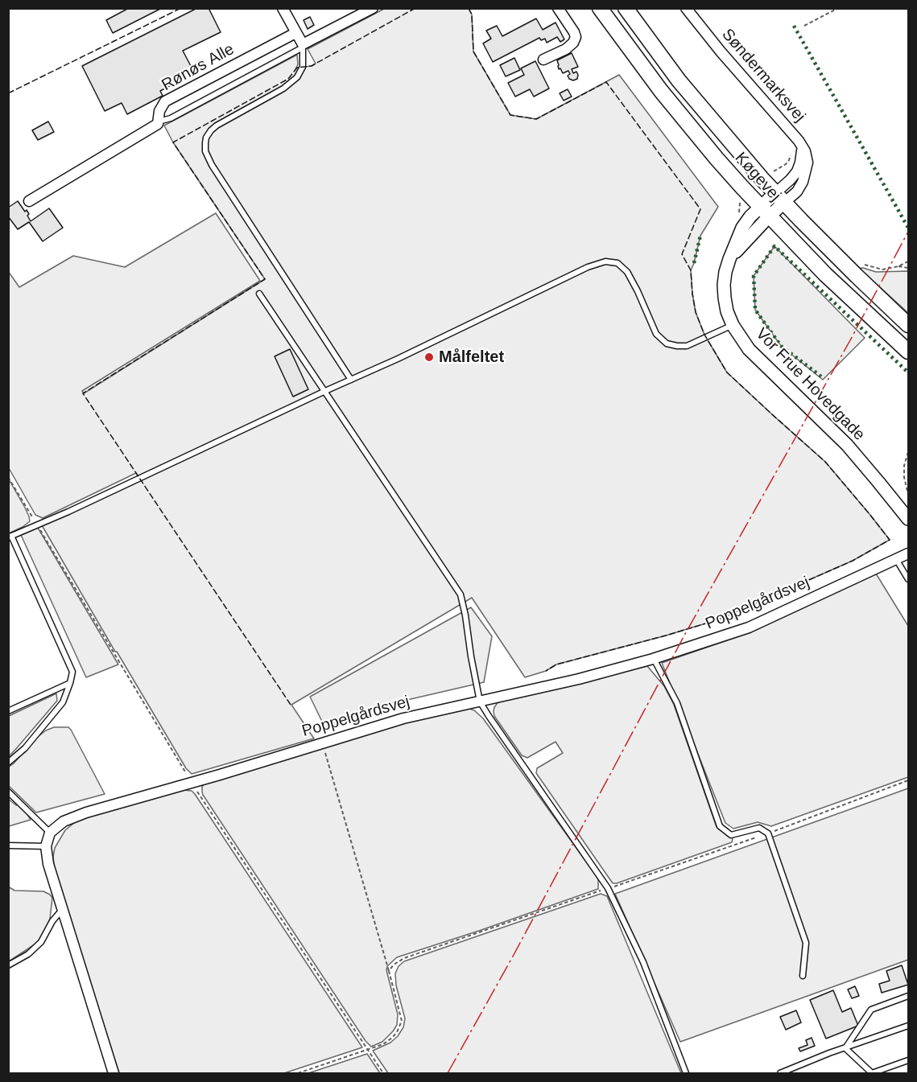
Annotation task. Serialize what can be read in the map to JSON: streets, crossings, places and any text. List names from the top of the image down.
{
  "streets": {
    "main road": ["Køgevej"],
    "street": [
      "Rønøs Alle",
      "Søndermarksvej",
      "Vor Frue Hovedgade",
      "Poppelgårdsvej"
    ]
  },
  "crossings": [
    ["Søndermarksvej", "Køgevej"],
    ["Søndermarksvej", "Vor Frue Hovedgade"],
    ["Køgevej", "Vor Frue Hovedgade"]
  ],
  "places": ["Målfeltet"]
}
